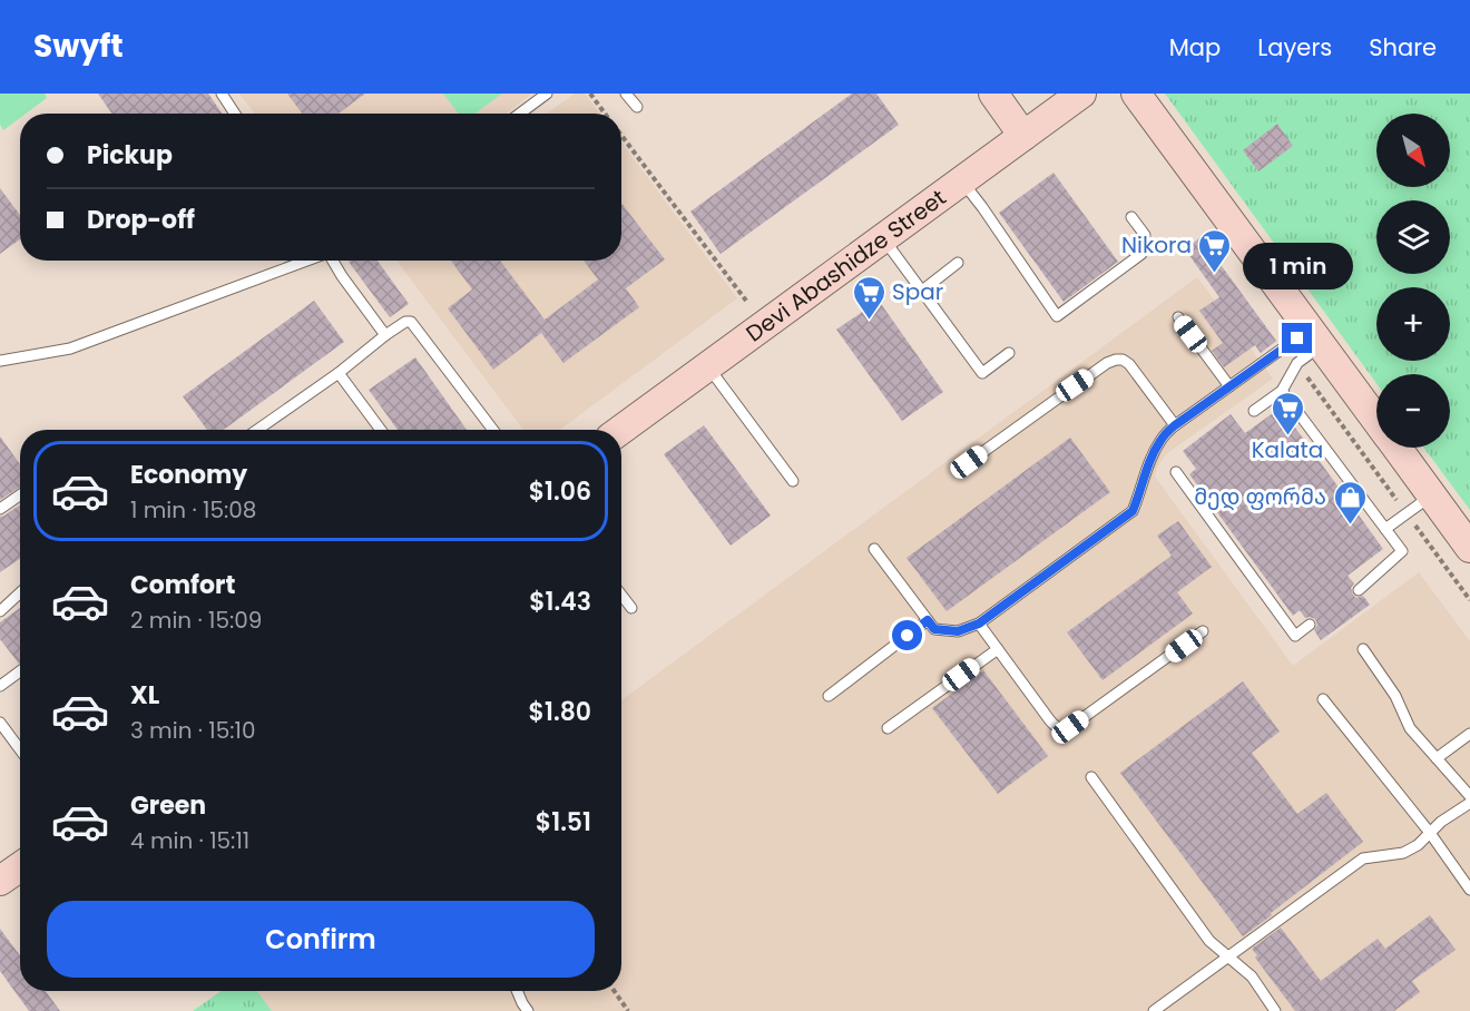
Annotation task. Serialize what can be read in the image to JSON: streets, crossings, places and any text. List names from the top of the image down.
{
  "streets": {
    "street": ["Devi Abashidze Street"]
  },
  "places": {
    "supermarket": ["Nikora", "Spar", "Kalata"],
    "shop": ["მედ ფორმა"]
  },
  "north": "bottom right",
  "page": {
    "header": "Swyft",
    "nav": ["Map", "Layers", "Share"],
    "map_buttons": ["+", "−"],
    "banner": ["Pickup", "Drop-off"],
    "bubble": "1 min",
    "list": [
      {
        "name": "Economy",
        "note": "1 min · 15:08",
        "value": "$1.06"
      },
      {
        "name": "Comfort",
        "note": "2 min · 15:09",
        "value": "$1.43"
      },
      {
        "name": "XL",
        "note": "3 min · 15:10",
        "value": "$1.80"
      },
      {
        "name": "Green",
        "note": "4 min · 15:11",
        "value": "$1.51"
      }
    ],
    "buttons": "Confirm"
  }
}
